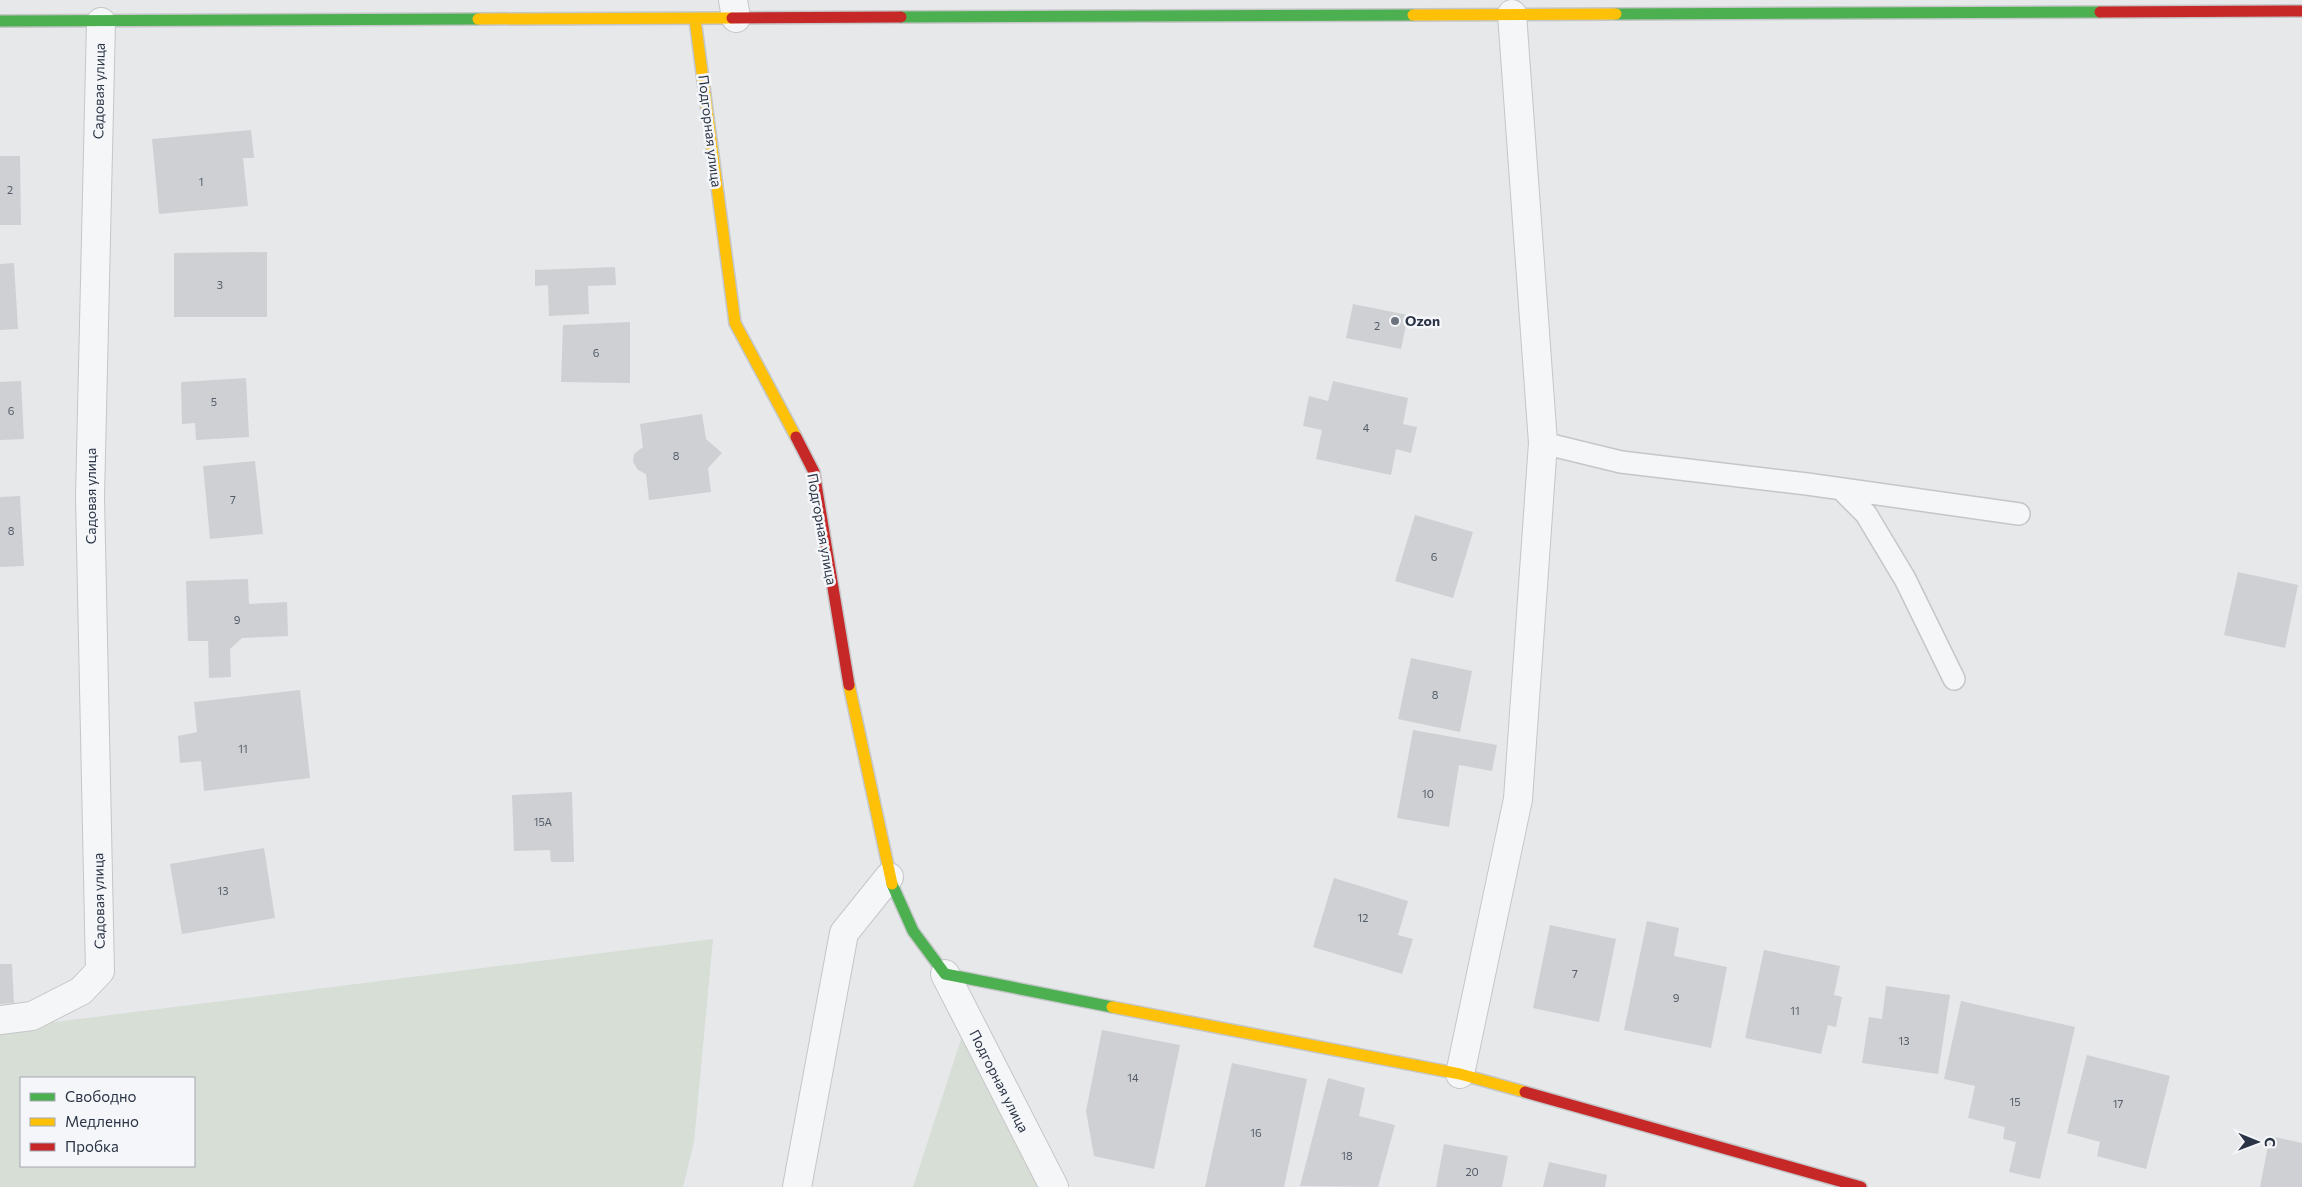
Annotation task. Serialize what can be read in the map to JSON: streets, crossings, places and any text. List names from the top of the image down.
{
  "streets": {
    "street": ["Садовая улица", "Подгорная улица"]
  },
  "places": ["Ozon"],
  "house_numbers": [
    "1",
    "2",
    "3",
    "2",
    "6",
    "5",
    "6",
    "4",
    "8",
    "7",
    "8",
    "6",
    "9",
    "8",
    "11",
    "10",
    "15A",
    "13",
    "12",
    "7",
    "9",
    "11",
    "13",
    "14",
    "15",
    "17",
    "16",
    "18",
    "20"
  ],
  "legend": ["Свободно", "Медленно", "Пробка"],
  "north": "right"
}
